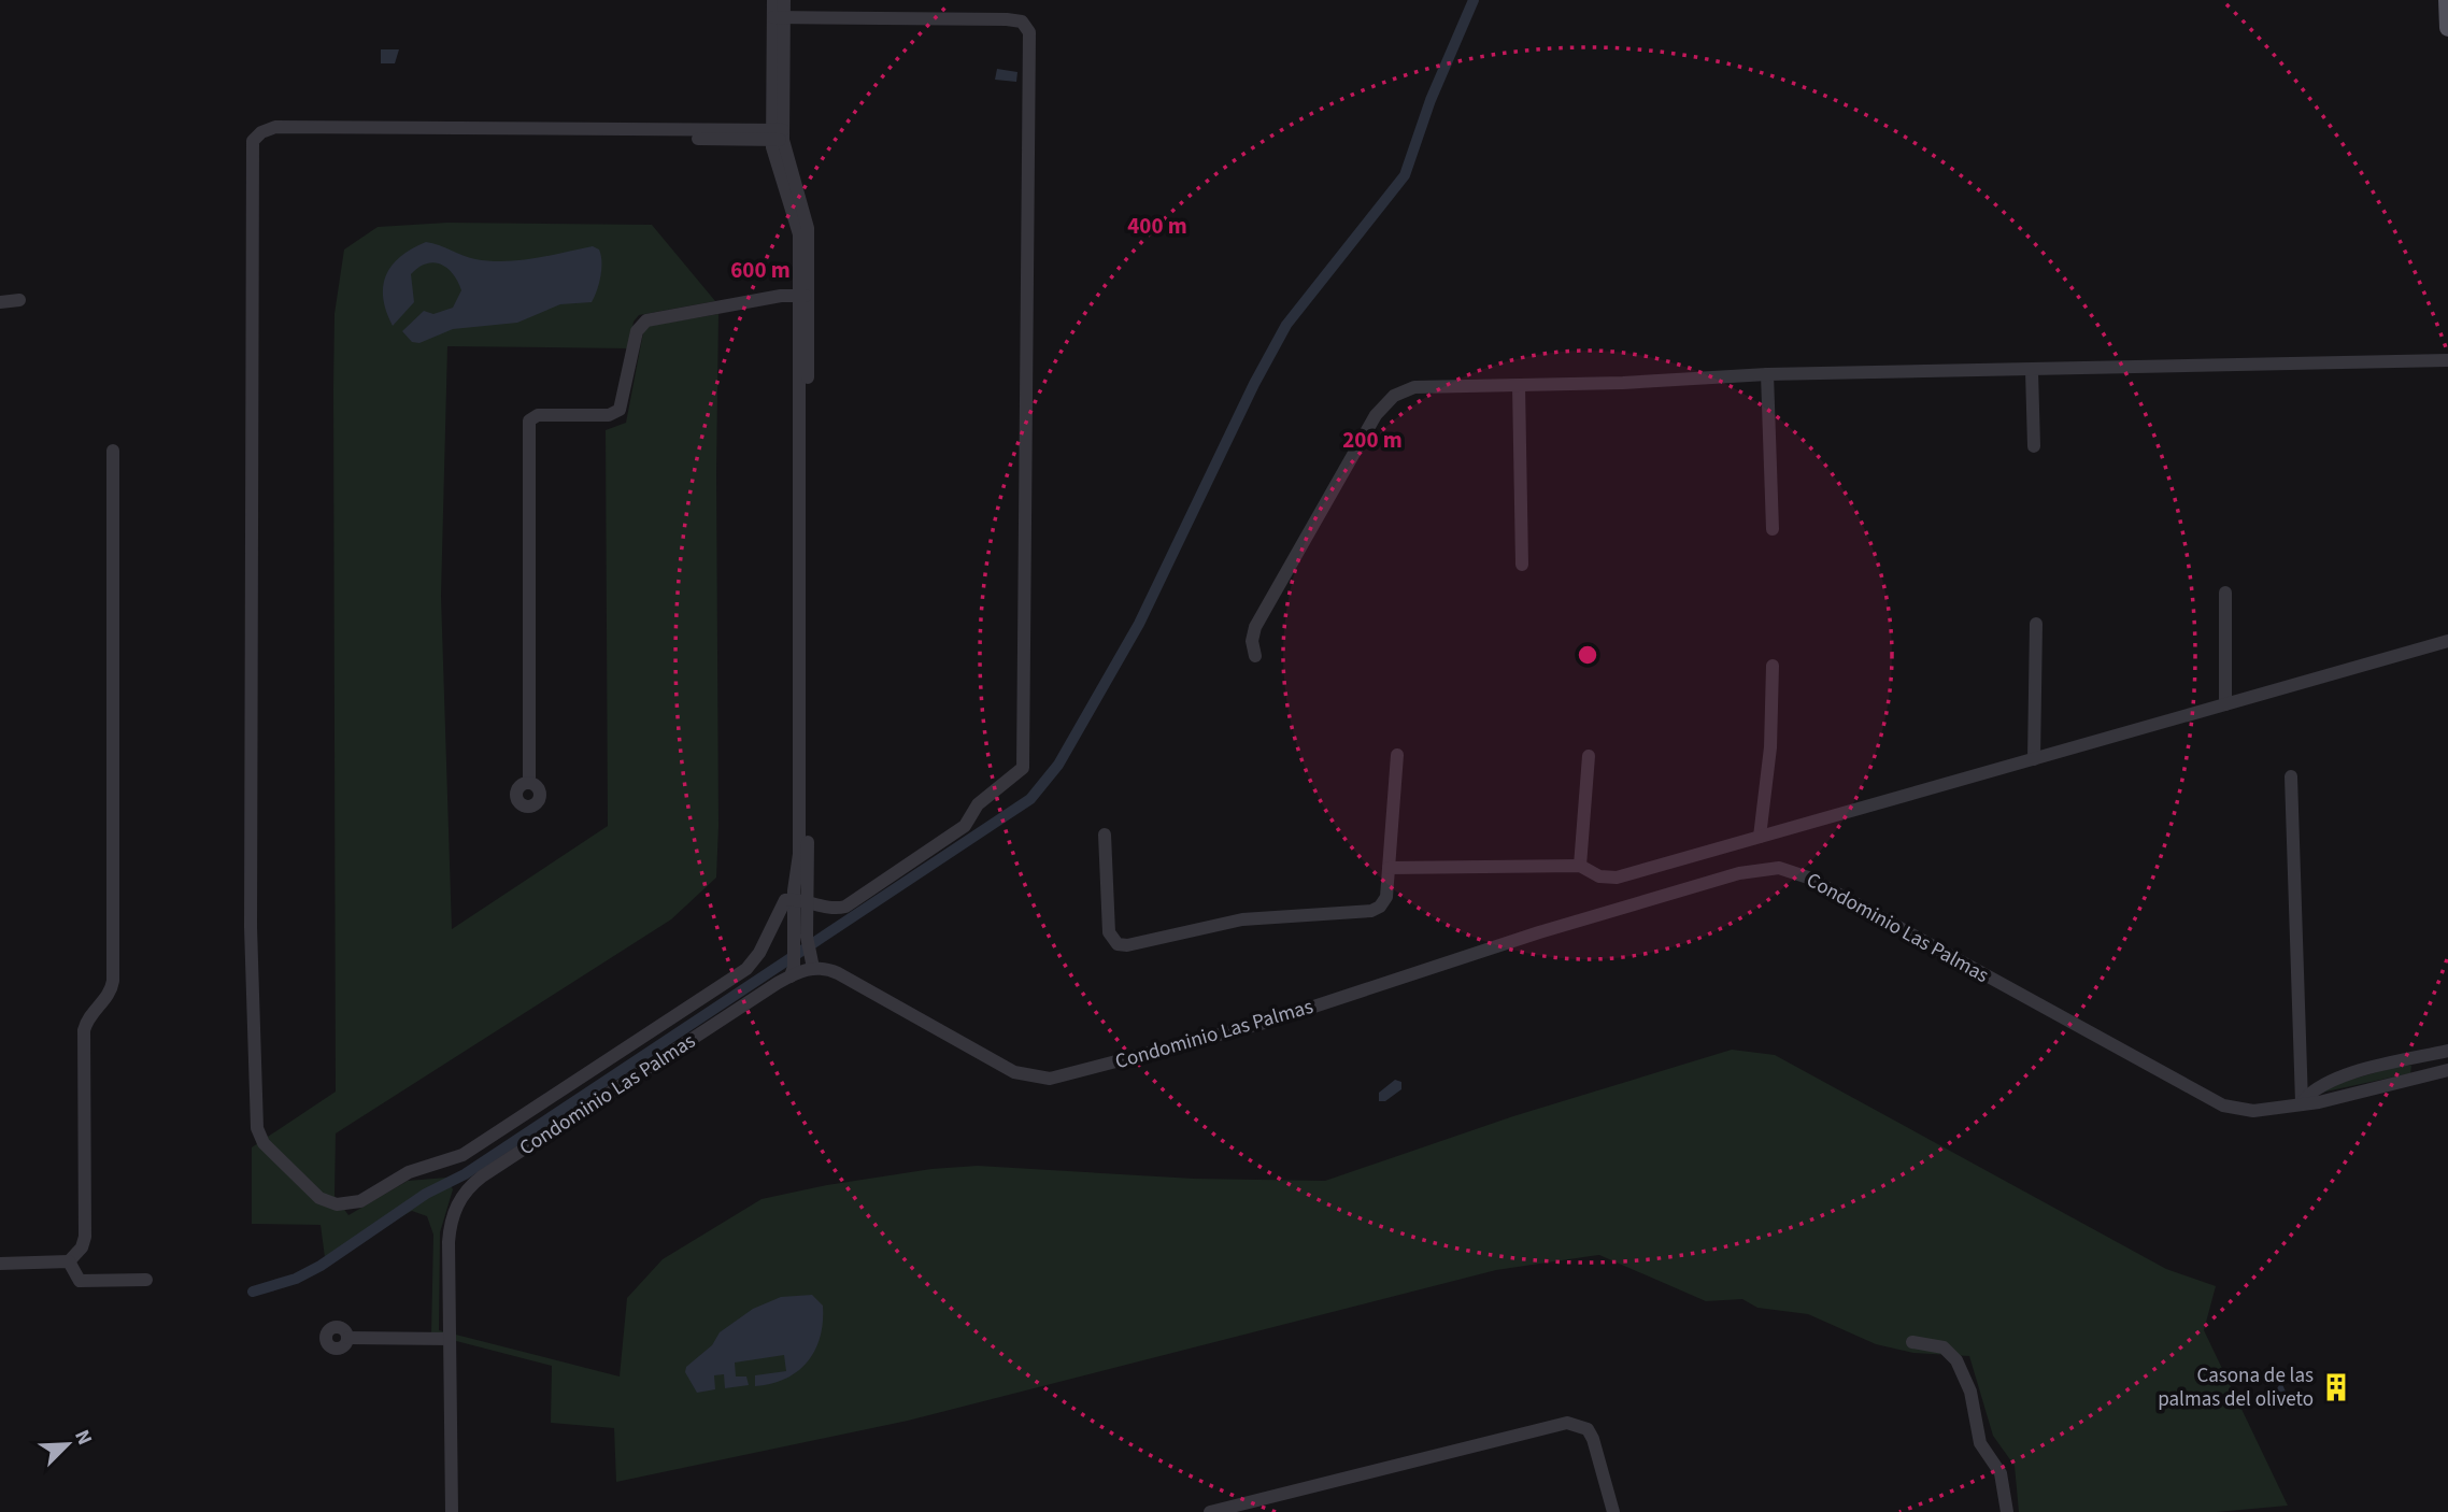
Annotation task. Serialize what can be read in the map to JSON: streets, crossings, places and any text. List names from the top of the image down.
{
  "streets": {
    "street": ["Condominio Las Palmas"]
  },
  "places": {
    "building": ["Casona de las palmas del oliveto"]
  },
  "north": "top right",
  "rings": ["400 m", "600 m", "200 m"]
}
